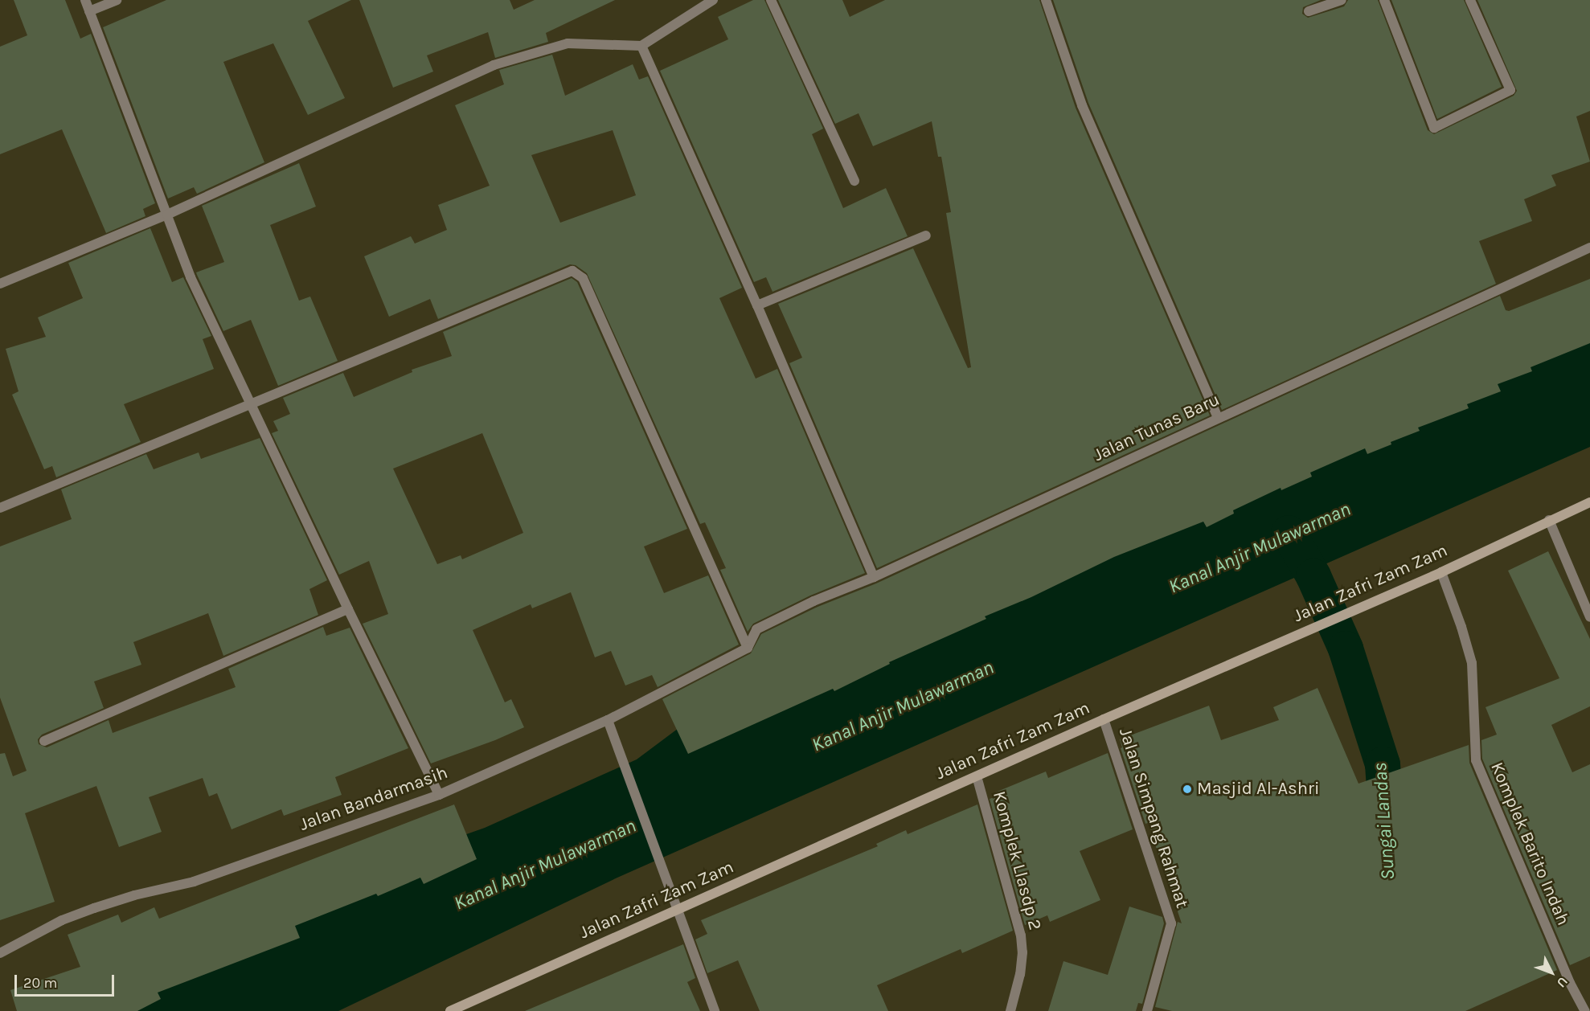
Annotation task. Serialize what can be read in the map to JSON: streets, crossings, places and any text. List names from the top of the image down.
{
  "streets": {
    "main road": ["Jalan Zafri Zam Zam"],
    "street": [
      "Jalan Tunas Baru",
      "Jalan Bandarmasih",
      "Jalan Simpang Rahmat",
      "Komplek Barito Indah",
      "Komplek Llasdp 2"
    ]
  },
  "crossings": [
    ["Jalan Tunas Baru", "Jalan Bandarmasih"],
    ["Jalan Zafri Zam Zam", "Jalan Simpang Rahmat"],
    ["Jalan Zafri Zam Zam", "Komplek Barito Indah"],
    ["Jalan Zafri Zam Zam", "Komplek Llasdp 2"]
  ],
  "water": ["Kanal Anjir Mulawarman", "Sungai Landas"],
  "places": ["Masjid Al-Ashri"],
  "scale_bar": "20 m",
  "north": "bottom right"
}
